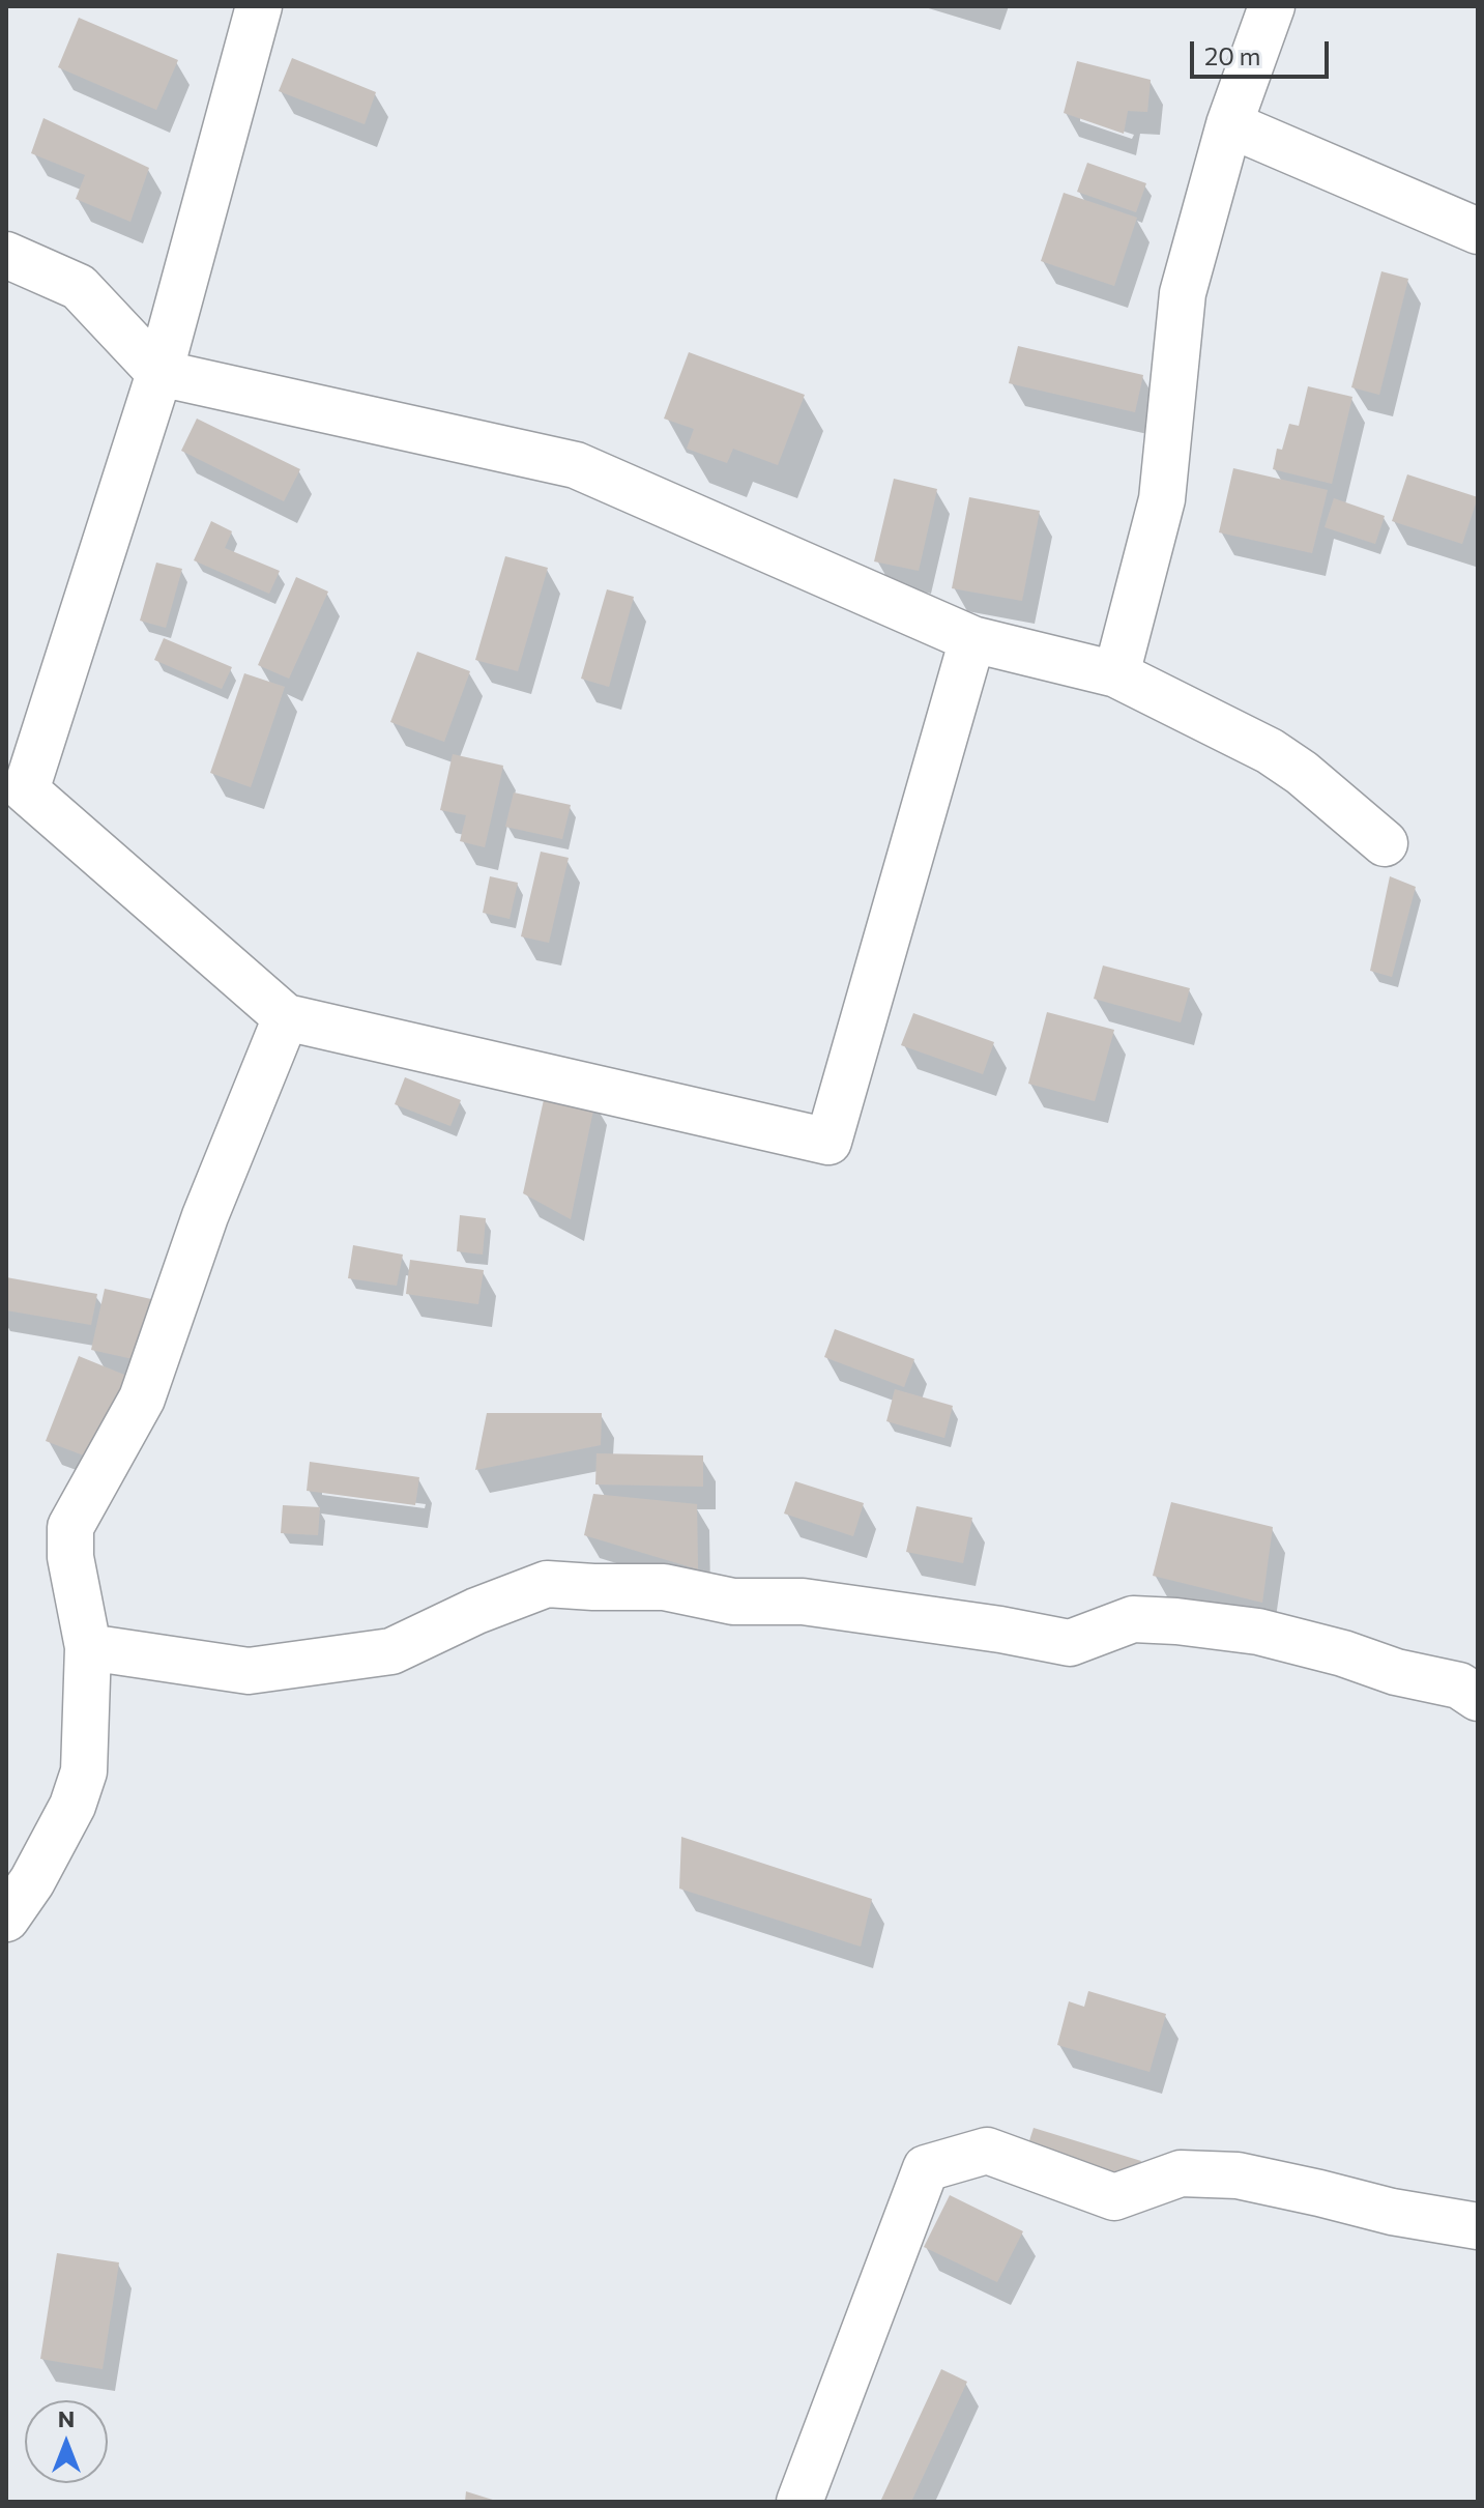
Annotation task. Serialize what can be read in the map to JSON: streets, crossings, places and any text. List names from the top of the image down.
{
  "scale_bar": "20 m",
  "north": "top"
}
